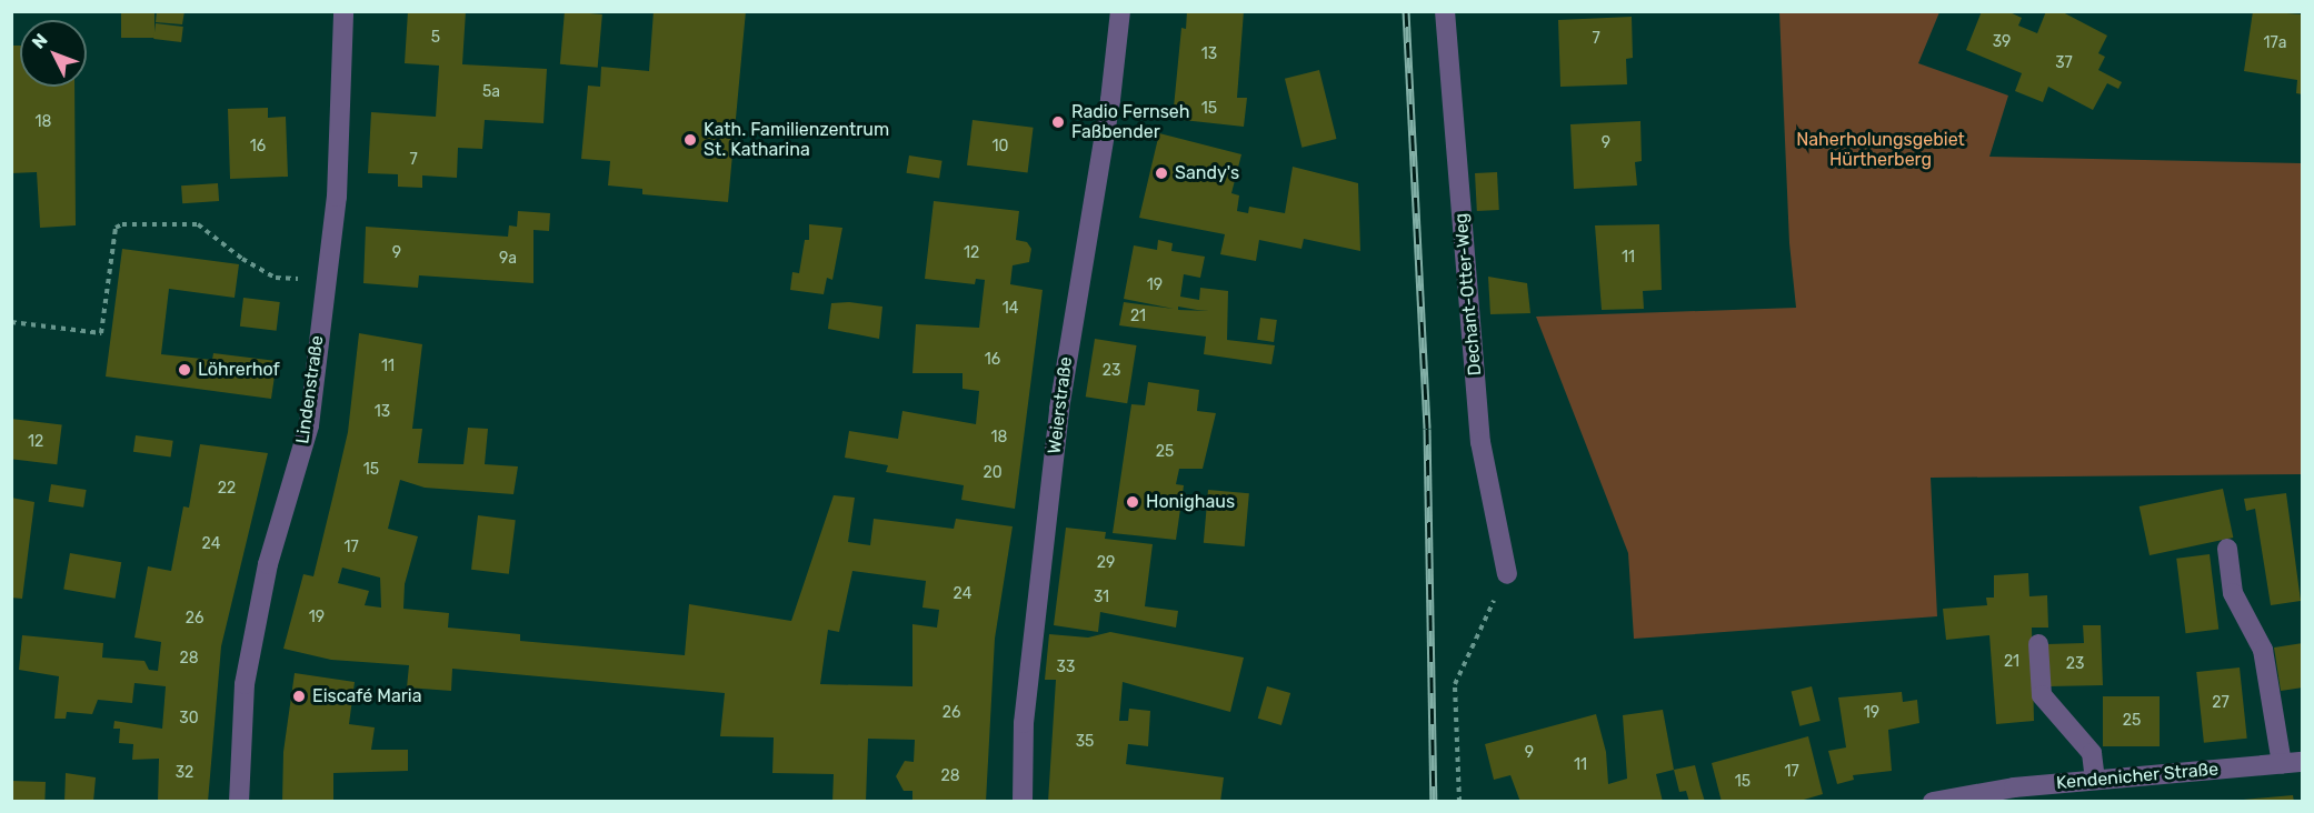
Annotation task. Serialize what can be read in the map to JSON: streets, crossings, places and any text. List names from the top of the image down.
{
  "streets": {
    "street": [
      "Dechant-Otter-Weg",
      "Lindenstraße",
      "Weierstraße",
      "Kendenicher Straße"
    ]
  },
  "parks": ["Naherholungsgebiet Hürtherberg"],
  "places": [
    "Radio Fernseh Faßbender",
    "Kath. Familienzentrum St. Katharina",
    "Sandy's",
    "Löhrerhof",
    "Honighaus",
    "Eiscafé Maria"
  ],
  "house_numbers": [
    "5",
    "7",
    "39",
    "17a",
    "13",
    "37",
    "5a",
    "15",
    "18",
    "9",
    "16",
    "10",
    "7",
    "9",
    "12",
    "11",
    "9a",
    "19",
    "14",
    "21",
    "16",
    "11",
    "23",
    "13",
    "18",
    "12",
    "25",
    "15",
    "20",
    "22",
    "24",
    "17",
    "29",
    "24",
    "31",
    "19",
    "26",
    "28",
    "21",
    "23",
    "33",
    "27",
    "26",
    "19",
    "30",
    "25",
    "35",
    "9",
    "11",
    "17",
    "32",
    "28",
    "15"
  ],
  "north": "top left"
}
